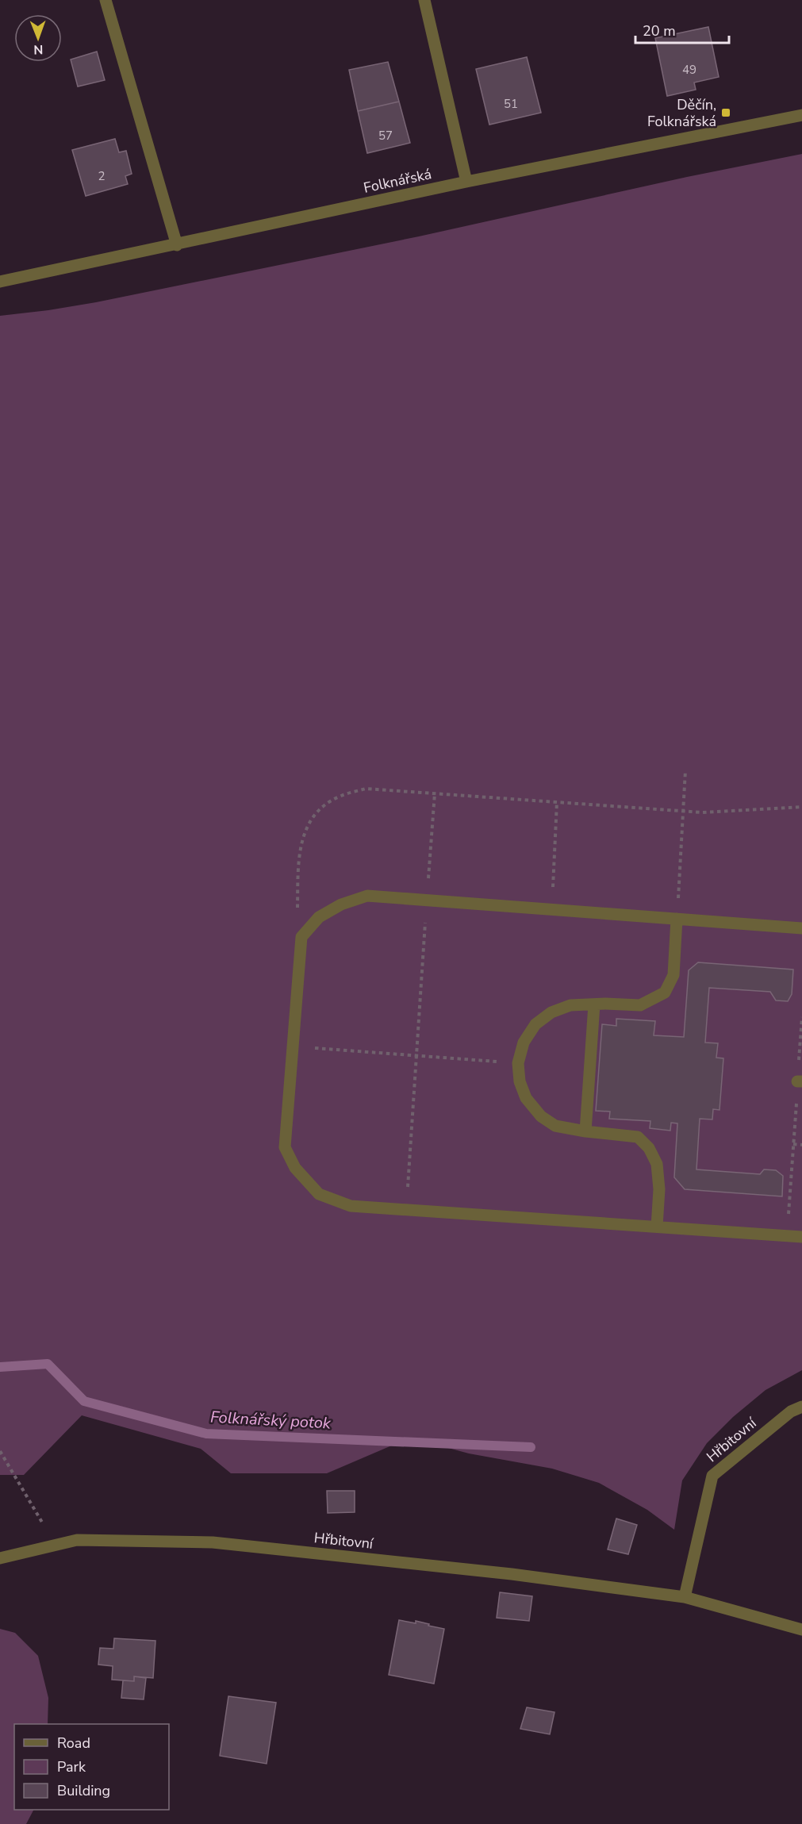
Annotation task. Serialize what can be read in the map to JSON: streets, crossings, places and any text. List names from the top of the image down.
{
  "streets": {
    "street": ["Folknářská", "Hřbitovní"]
  },
  "water": ["Folknářský potok"],
  "places": {
    "transit": ["Děčín, Folknářská"]
  },
  "house_numbers": [
    "49",
    "51",
    "57",
    "2"
  ],
  "legend": ["Road", "Park", "Building"],
  "scale_bar": "20 m",
  "north": "bottom"
}
